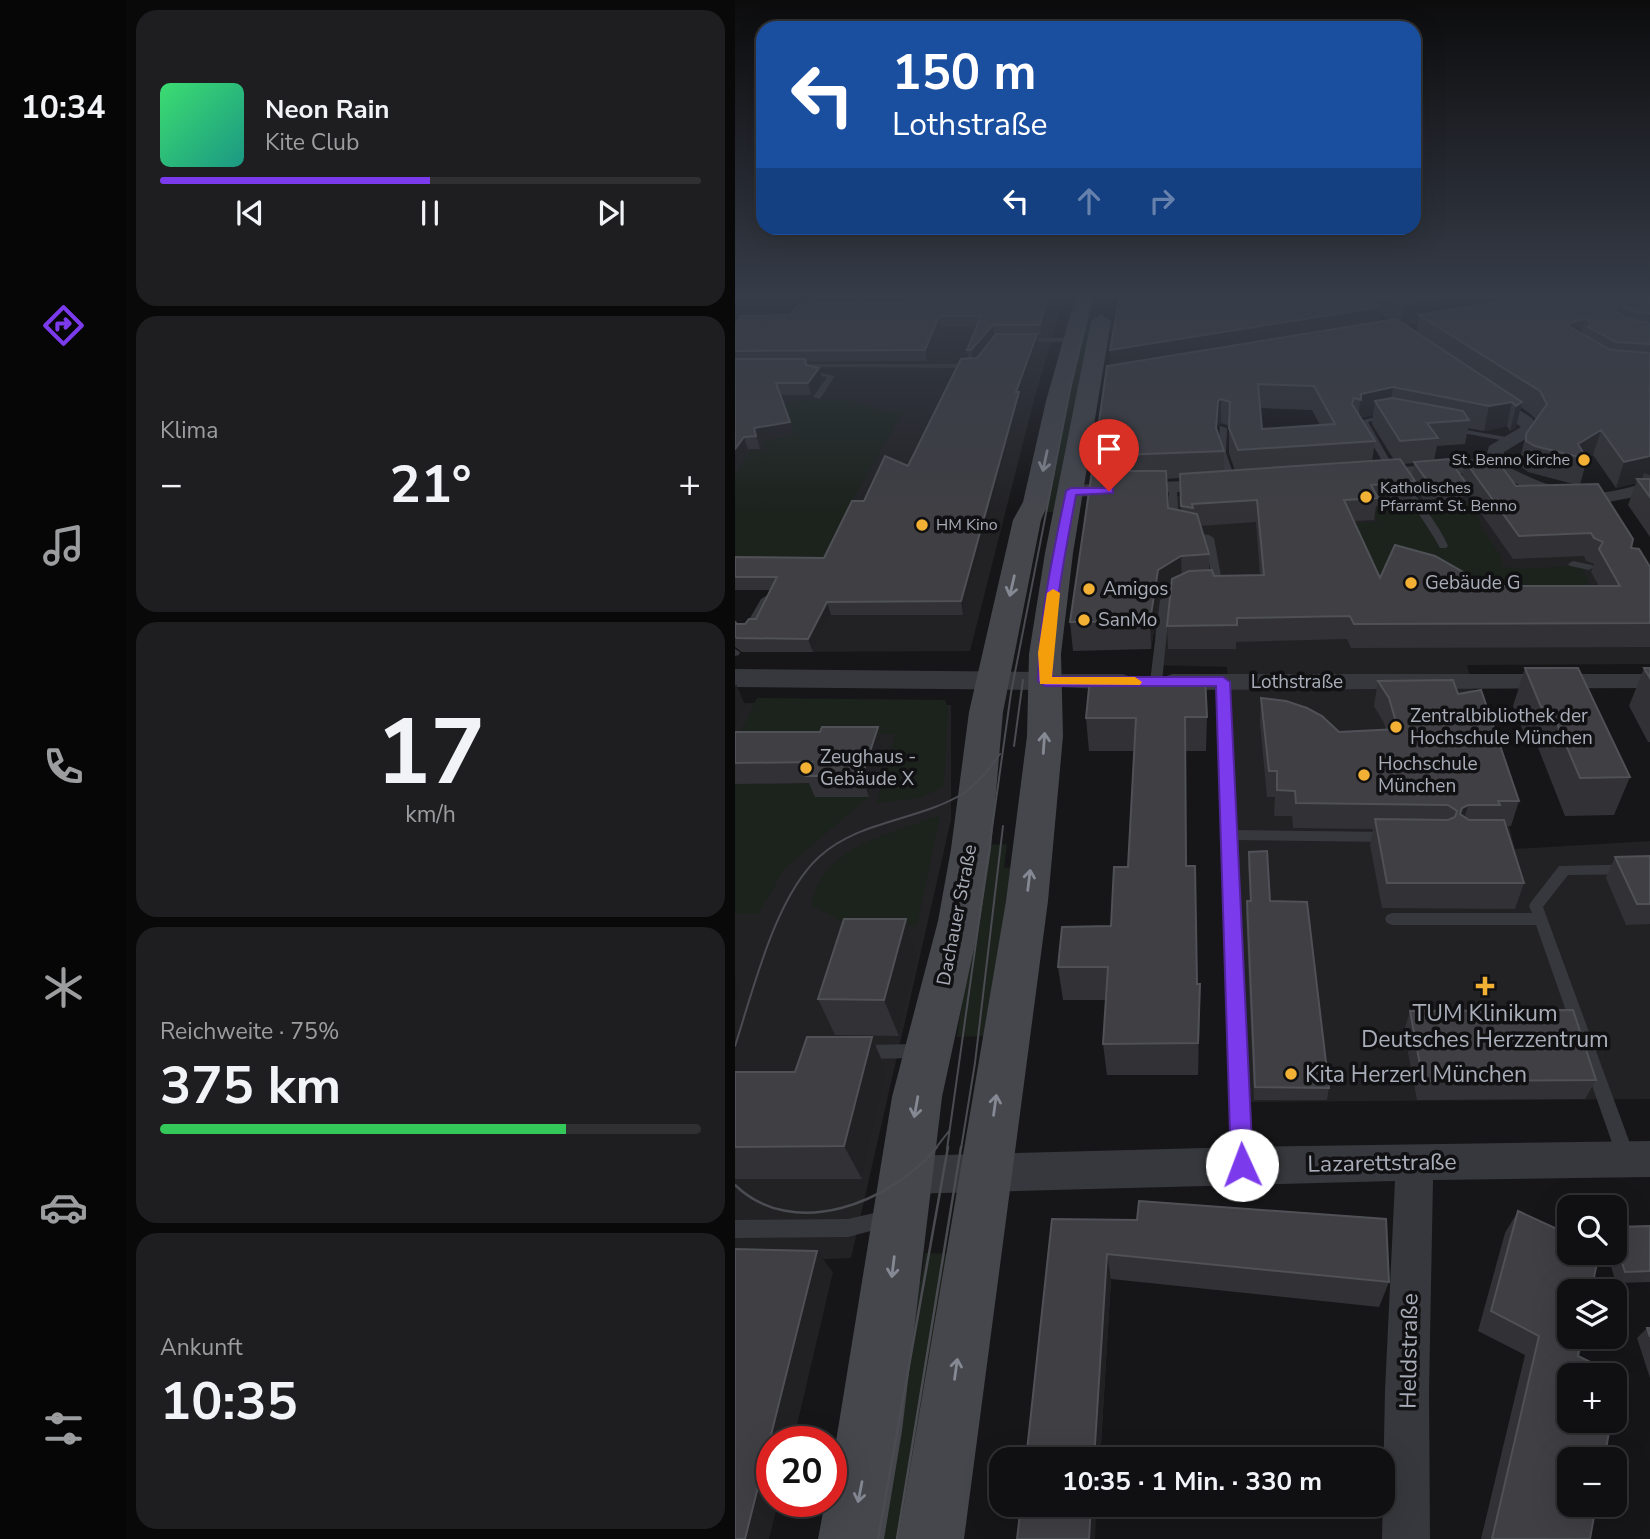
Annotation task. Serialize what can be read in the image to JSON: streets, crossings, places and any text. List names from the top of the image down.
{
  "streets": {
    "main road": ["Dachauer Straße"],
    "street": ["Lothstraße", "Lazarettstraße", "Heldstraße"]
  },
  "crossings": [
    ["Lothstraße", "Dachauer Straße"],
    ["Dachauer Straße", "Lazarettstraße"],
    ["Lazarettstraße", "Heldstraße"]
  ],
  "places": {
    "other": [
      "St. Benno Kirche",
      "Katholisches Pfarramt St. Benno",
      "HM Kino",
      "Gebäude G",
      "Amigos",
      "SanMo",
      "Zentralbibliothek der Hochschule München",
      "Zeughaus - Gebäude X",
      "Hochschule München",
      "Kita Herzerl München"
    ],
    "health": ["TUM Klinikum Deutsches Herzzentrum"]
  },
  "page": {
    "tabs": "10:34",
    "turn": ["150 m", "Lothstraße"],
    "song": ["Neon Rain", "Kite Club"],
    "tile": [
      "Klima",
      ["17", "km/h"],
      ["Reichweite · 75%", "375 km"],
      ["Ankunft", "10:35"]
    ],
    "heat": ["−", "21°", "+"],
    "map_buttons": ["+", "−"],
    "limit": "20",
    "trip": "10:35 · 1 Min. · 330 m"
  }
}
